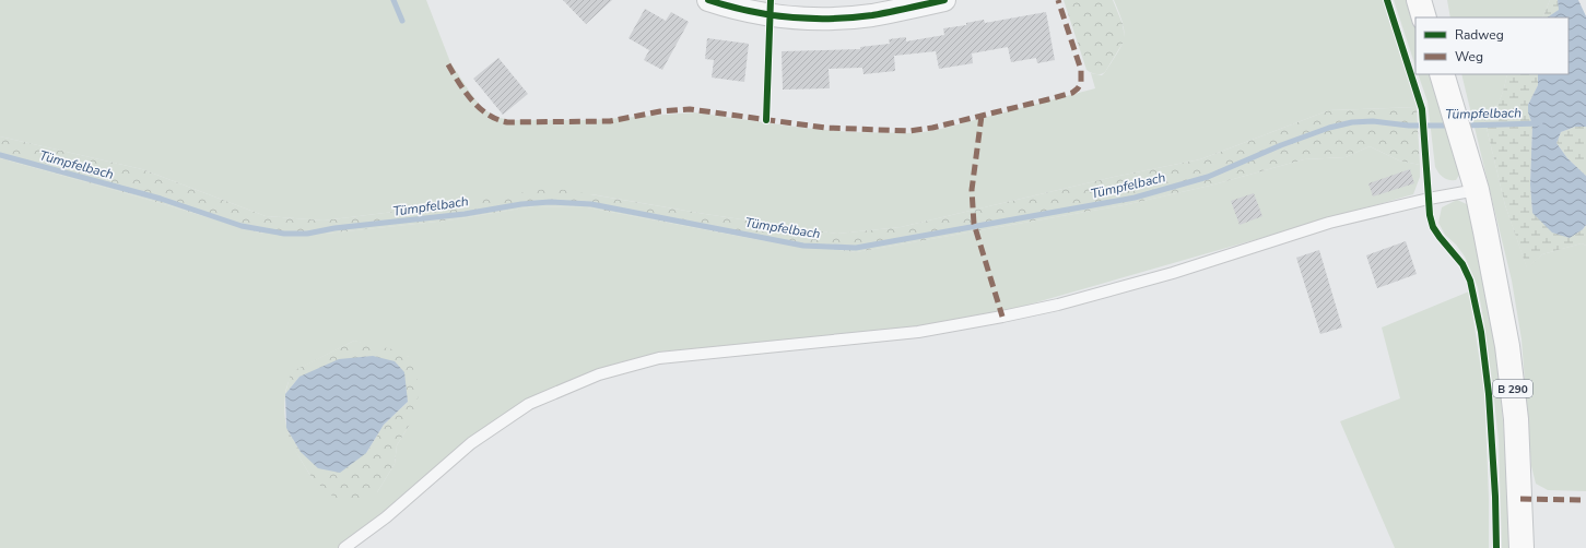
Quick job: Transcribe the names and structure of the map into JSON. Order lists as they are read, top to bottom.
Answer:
{
  "streets": {
    "main road": ["B 290"]
  },
  "water": ["Tümpfelbach"],
  "legend": ["Radweg", "Weg"]
}
